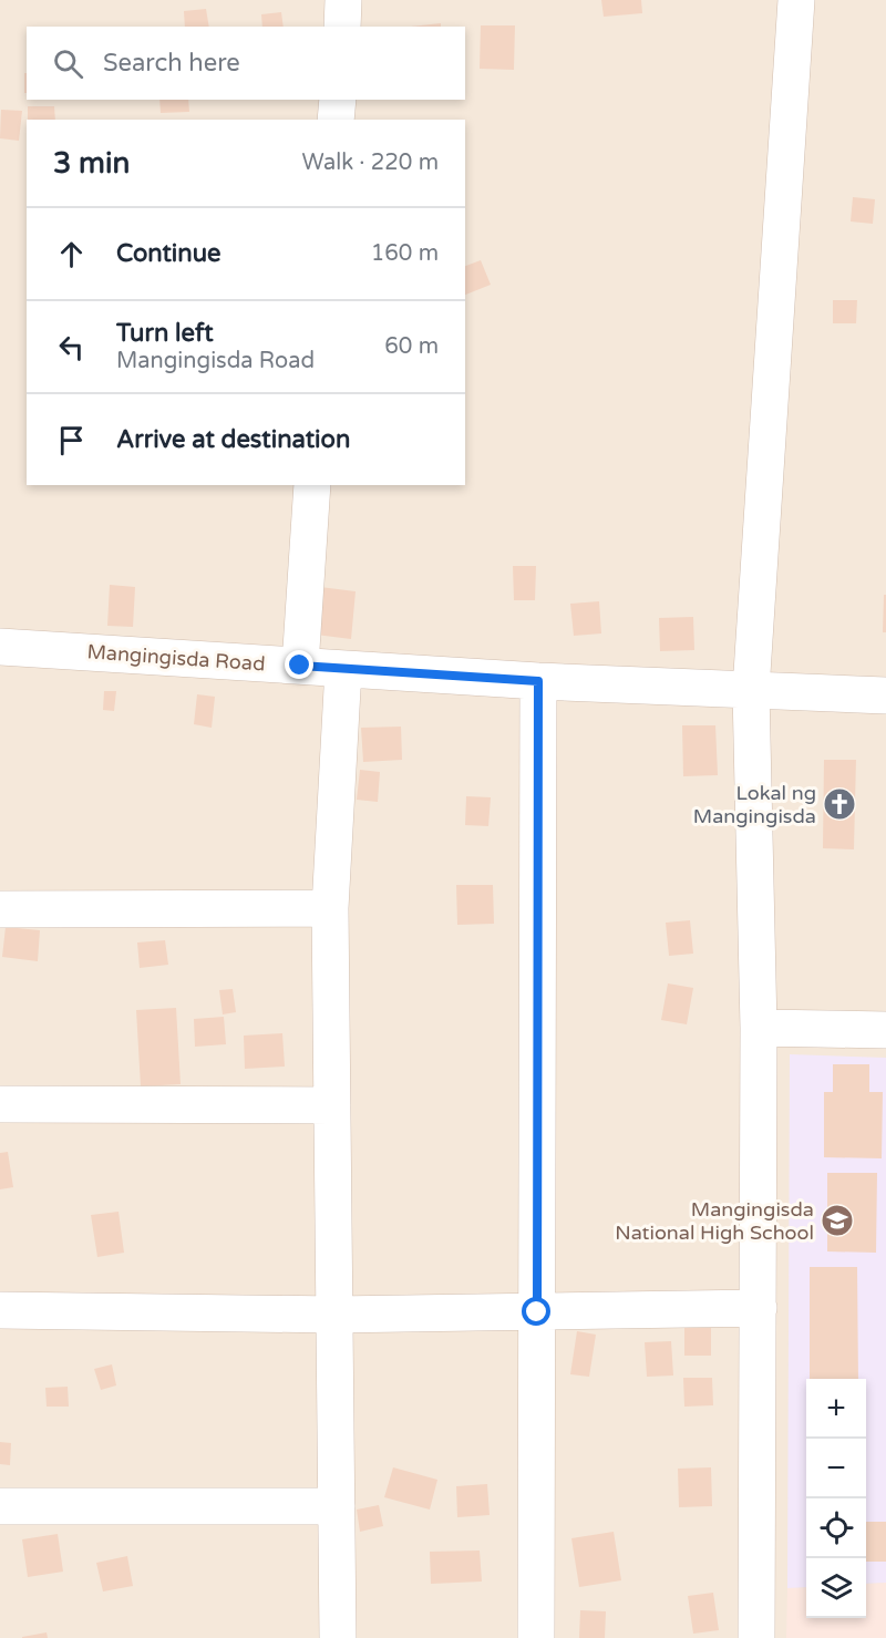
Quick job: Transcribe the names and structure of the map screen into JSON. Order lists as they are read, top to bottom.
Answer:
{
  "streets": {
    "street": ["Mangingisda Road"]
  },
  "places": {
    "church": ["Lokal ng Mangingisda"],
    "school or university": ["Mangingisda National High School"]
  },
  "page": {
    "search": "Search here",
    "heading": ["3 min", "Walk · 220 m"],
    "list": [
      ["Continue", "160 m"],
      ["Turn left", "Mangingisda Road", "60 m"],
      "Arrive at destination"
    ],
    "map_buttons": ["+", "−"]
  }
}
